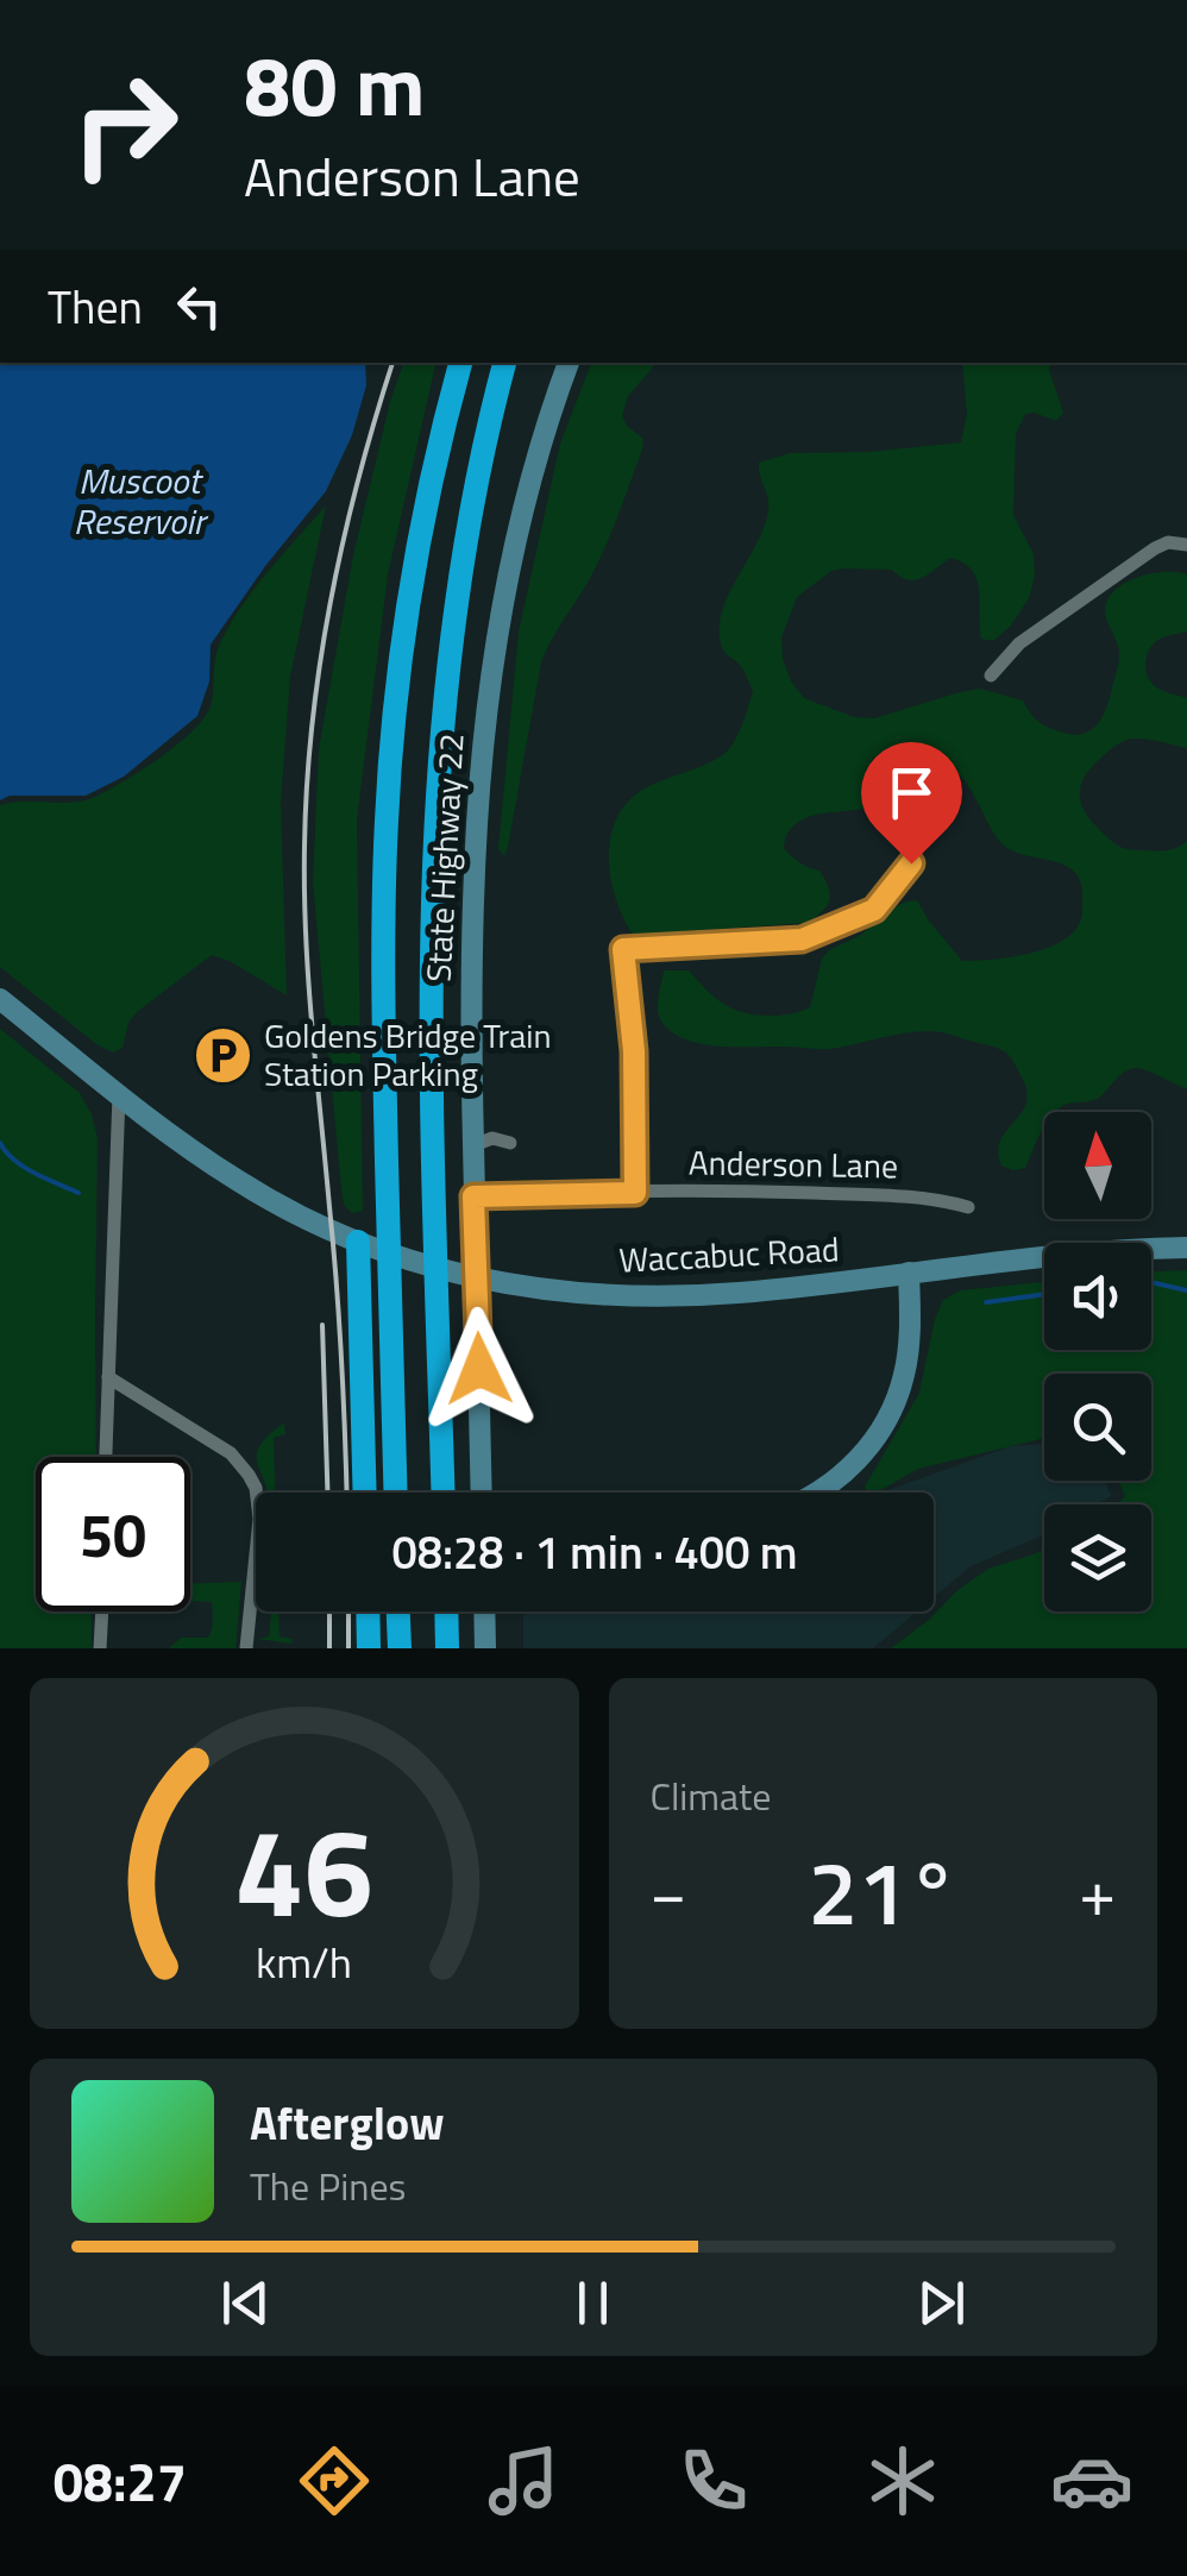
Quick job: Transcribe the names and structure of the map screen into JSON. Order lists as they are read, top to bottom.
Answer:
{
  "streets": {
    "main road": ["State Highway 22", "Waccabuc Road"],
    "street": ["Anderson Lane"]
  },
  "crossings": [
    ["State Highway 22", "Anderson Lane"]
  ],
  "water": ["Muscoot Reservoir"],
  "places": {
    "parking": ["Goldens Bridge Train Station Parking"]
  },
  "north": "top",
  "page": {
    "turn": ["80 m", "Anderson Lane"],
    "then": "Then",
    "limit": "50",
    "trip": "08:28 · 1 min · 400 m",
    "tile": "Climate",
    "heat": ["−", "21°", "+"],
    "song": ["Afterglow", "The Pines"],
    "tabs": "08:27",
    "gauge": ["46", "km/h"]
  }
}
